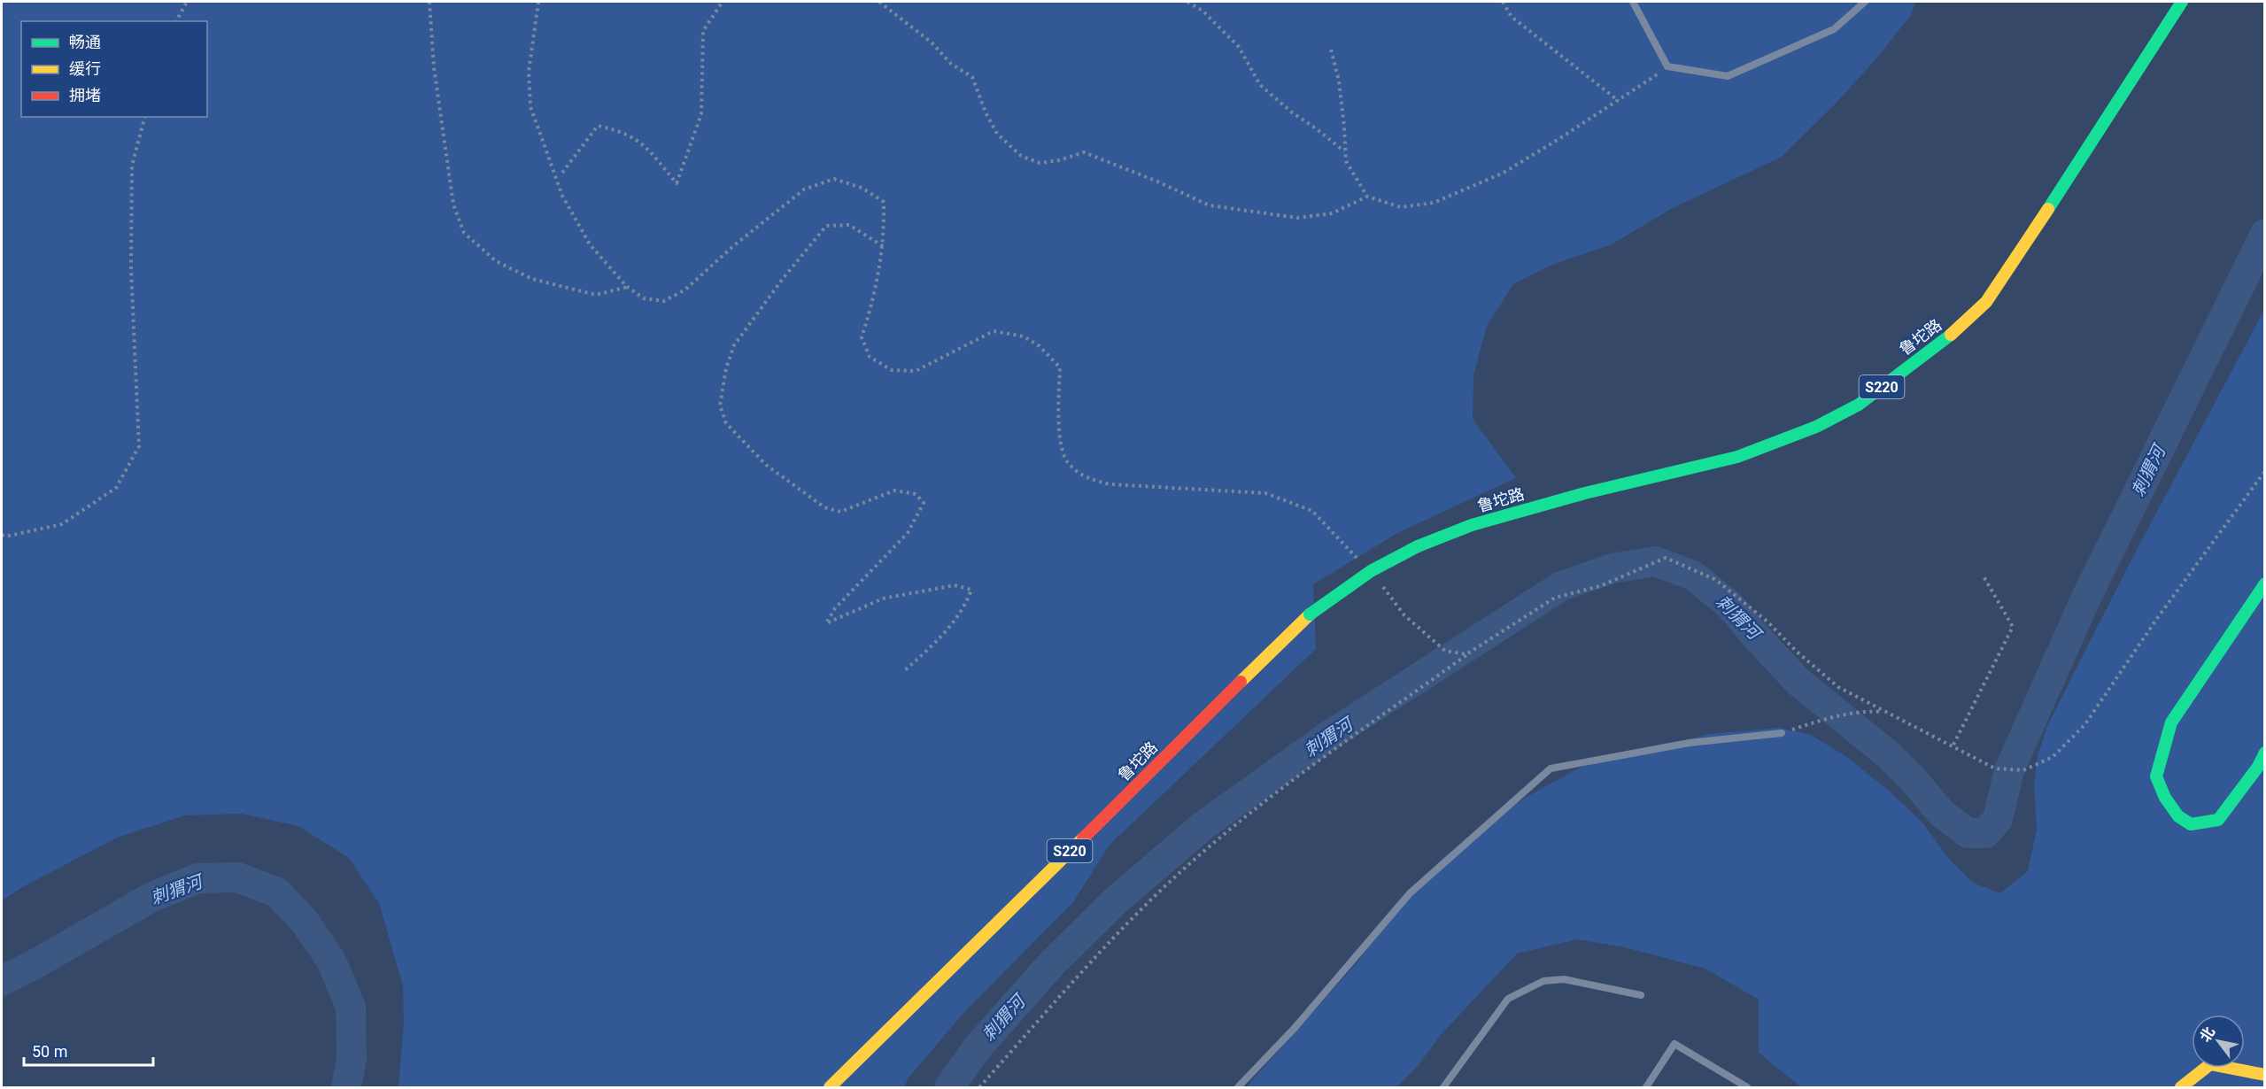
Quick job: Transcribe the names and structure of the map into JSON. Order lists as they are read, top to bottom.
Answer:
{
  "streets": {
    "main road": ["鲁坨路", "S220"]
  },
  "water": ["刺猬河"],
  "legend": ["畅通", "缓行", "拥堵"],
  "scale_bar": "50 m",
  "north": "top left"
}
